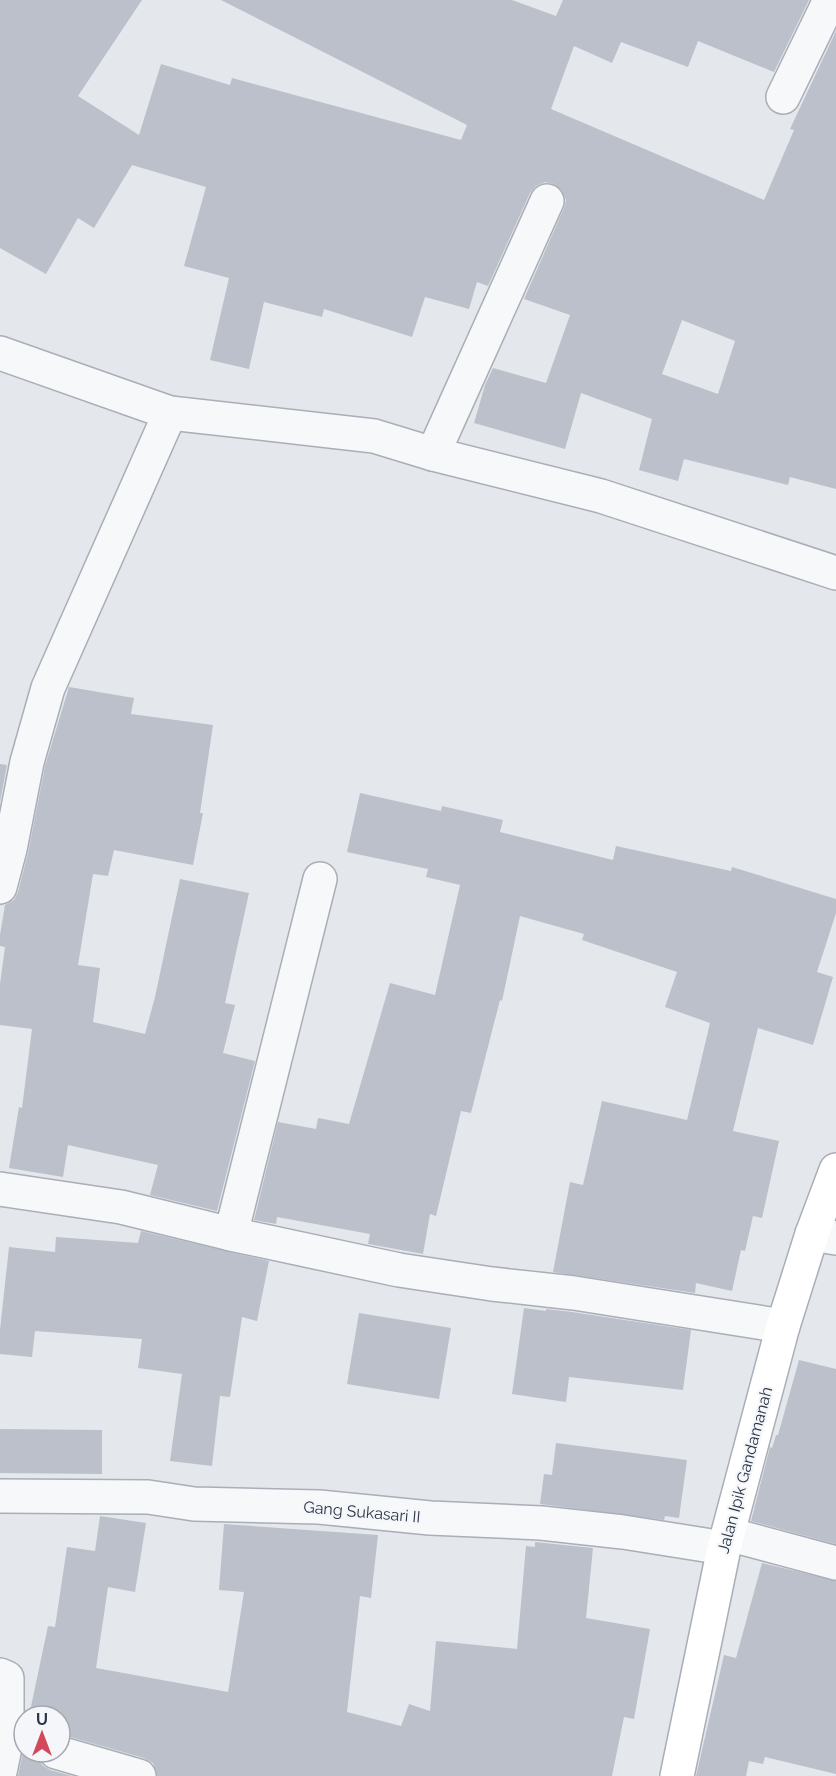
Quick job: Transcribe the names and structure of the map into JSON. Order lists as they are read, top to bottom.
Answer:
{
  "streets": {
    "street": ["Jalan Ipik Gandamanah", "Gang Sukasari II"]
  },
  "crossings": [
    ["Jalan Ipik Gandamanah", "Gang Sukasari II"]
  ],
  "north": "top"
}
